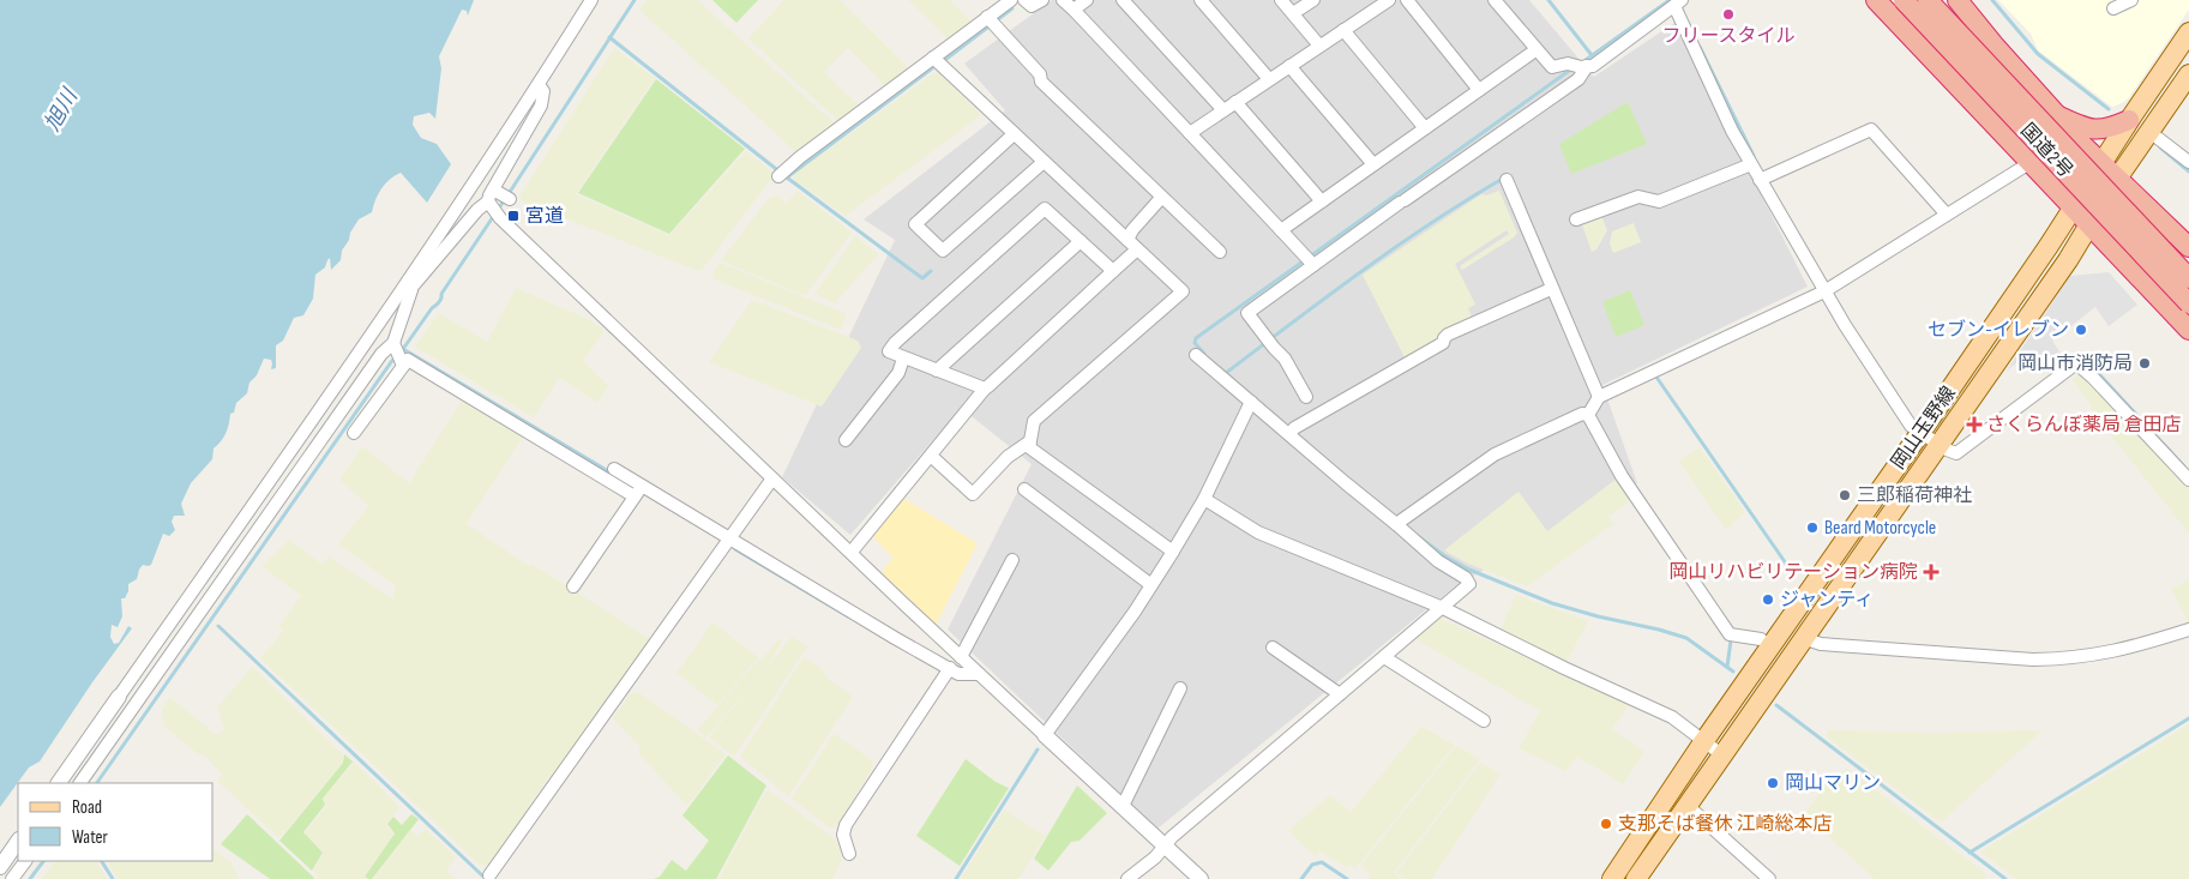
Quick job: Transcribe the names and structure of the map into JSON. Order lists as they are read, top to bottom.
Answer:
{
  "streets": {
    "highway": ["国道2号"],
    "main road": ["岡山玉野線"]
  },
  "water": ["旭川"],
  "places": {
    "other": [
      "フリースタイル",
      "セブン-イレブン",
      "岡山市消防局",
      "三郎稲荷神社",
      "Beard Motorcycle",
      "ジャンティ",
      "岡山マリン",
      "支那そば餐休 江崎総本店"
    ],
    "transit": ["宮道"],
    "health": ["さくらんぼ薬局 倉田店", "岡山リハビリテーション病院"]
  },
  "legend": ["Road", "Water"]
}
